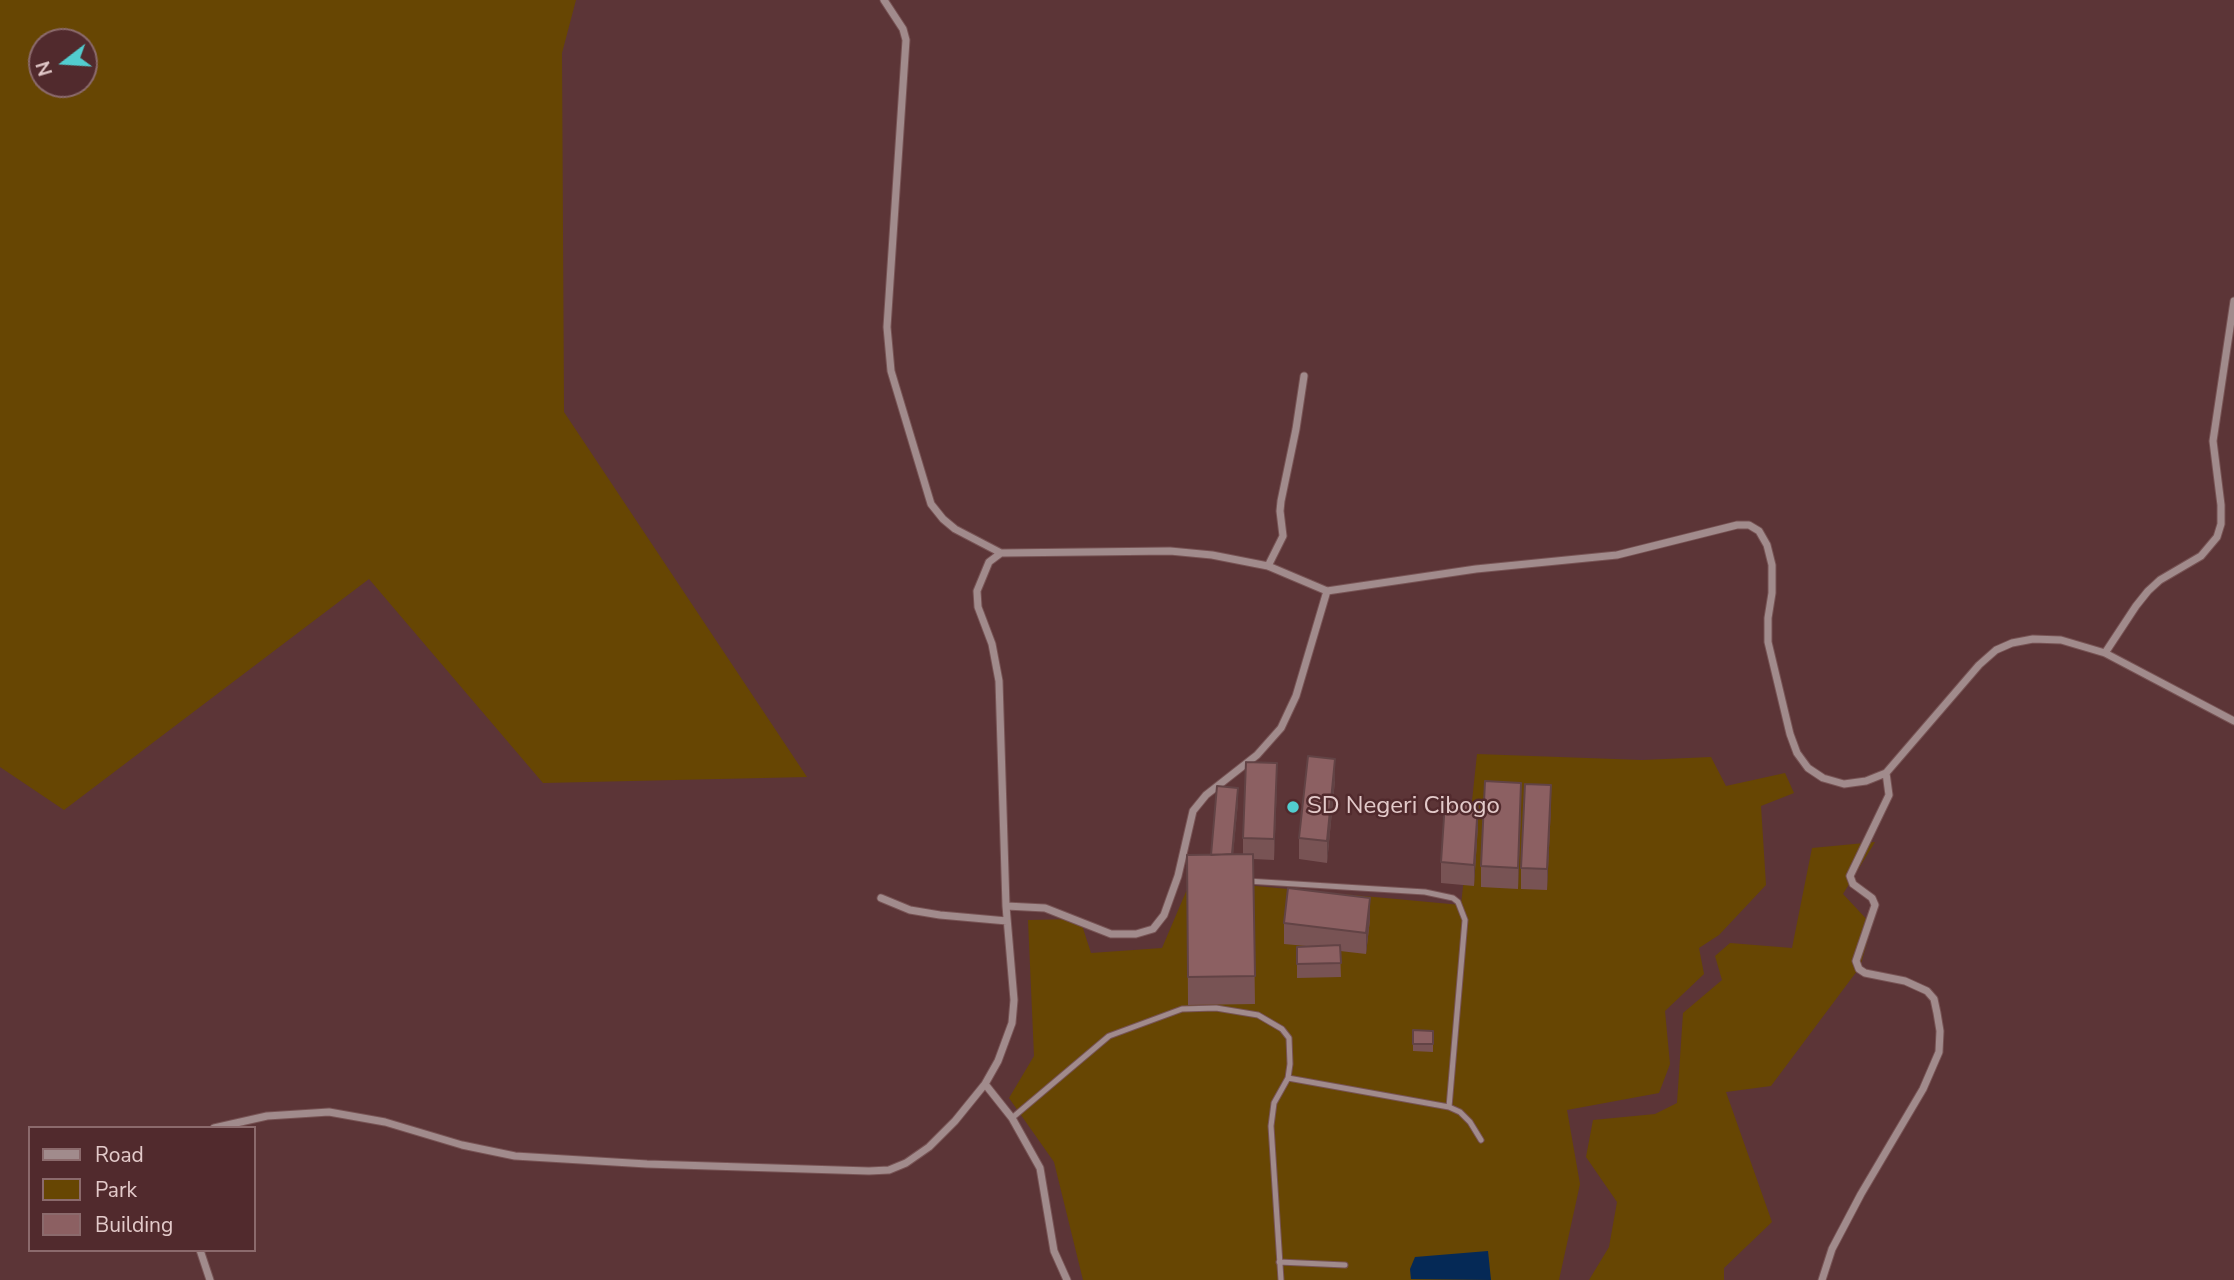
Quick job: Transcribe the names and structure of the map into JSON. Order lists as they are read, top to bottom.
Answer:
{
  "places": ["SD Negeri Cibogo"],
  "legend": ["Road", "Park", "Building"],
  "north": "left"
}
